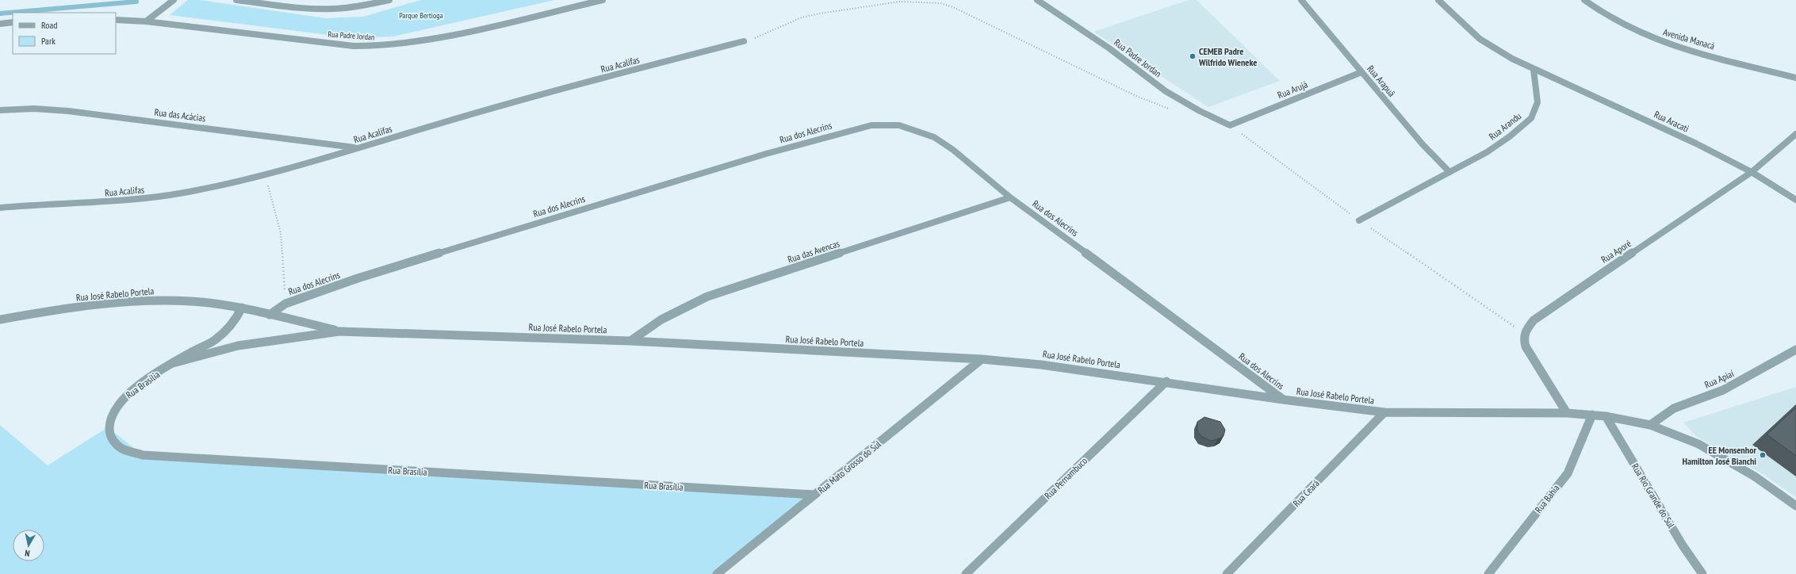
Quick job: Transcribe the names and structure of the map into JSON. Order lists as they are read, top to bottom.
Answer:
{
  "streets": {
    "street": [
      "Rua Padre Jordan",
      "Avenida Manacá",
      "Rua Acalifas",
      "Rua Arapuã",
      "Rua Arujá",
      "Rua das Acácias",
      "Rua Aracati",
      "Rua Arandu",
      "Rua dos Alecrins",
      "Rua das Avencas",
      "Rua Aporé",
      "Rua José Rabelo Portela",
      "Rua Apiaí",
      "Rua Brasília",
      "Rua Mato Grosso do Sul",
      "Rua Pernambuco",
      "Rua Ceará",
      "Rua Rio Grande do Sul",
      "Rua Bahia"
    ]
  },
  "crossings": [
    ["Rua Padre Jordan", "Rua Arujá"],
    ["Rua Acalifas", "Rua das Acácias"],
    ["Rua Arapuã", "Rua Arujá"],
    ["Rua Arapuã", "Rua Arandu"],
    ["Rua Aracati", "Rua Arandu"],
    ["Rua Aracati", "Rua Aporé"],
    ["Rua dos Alecrins", "Rua das Avencas"],
    ["Rua dos Alecrins", "Rua José Rabelo Portela"],
    ["Rua das Avencas", "Rua José Rabelo Portela"],
    ["Rua José Rabelo Portela", "Rua Apiaí"],
    ["Rua José Rabelo Portela", "Rua Brasília"],
    ["Rua José Rabelo Portela", "Rua Mato Grosso do Sul"],
    ["Rua José Rabelo Portela", "Rua Pernambuco"],
    ["Rua José Rabelo Portela", "Rua Ceará"],
    ["Rua José Rabelo Portela", "Rua Rio Grande do Sul"],
    ["Rua José Rabelo Portela", "Rua Bahia"],
    ["Rua Brasília", "Rua Mato Grosso do Sul"]
  ],
  "parks": ["Parque Bertioga"],
  "places": ["CEMEB Padre Wilfrido Wieneke", "EE Monsenhor Hamilton José Bianchi"],
  "legend": ["Road", "Park"],
  "north": "bottom"
}
